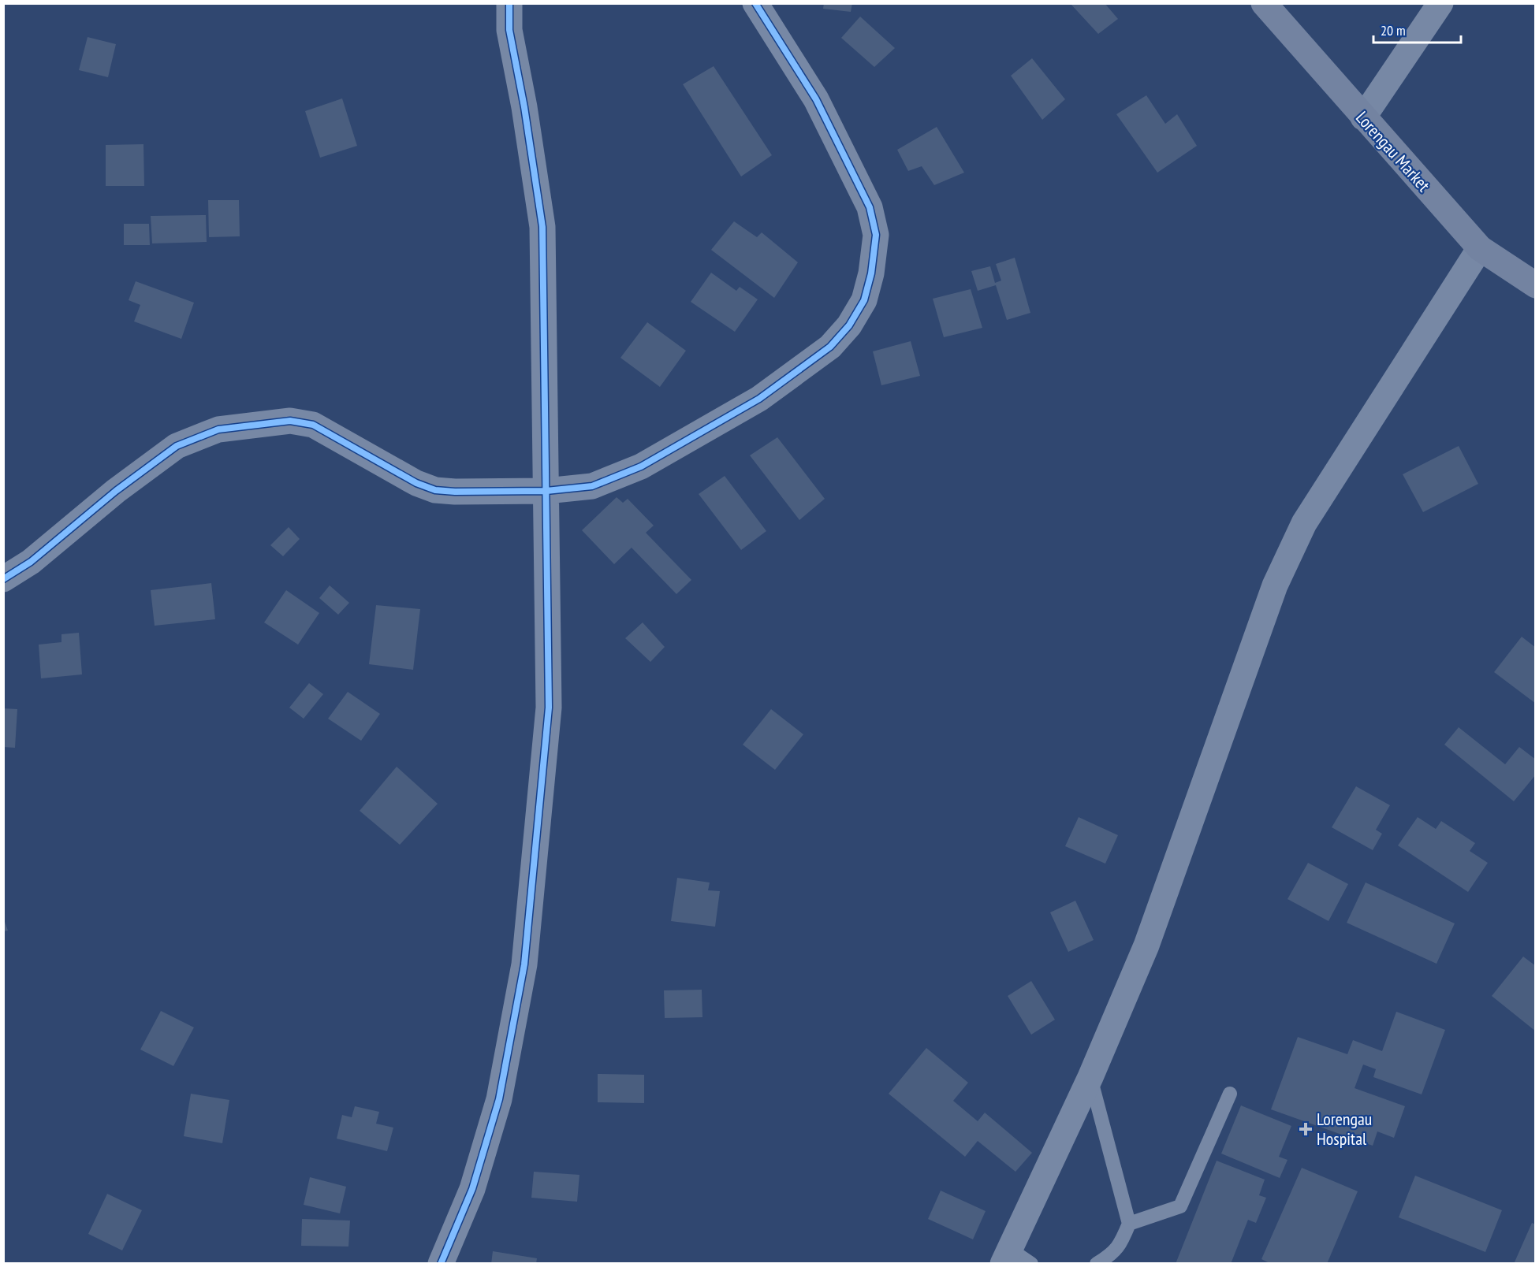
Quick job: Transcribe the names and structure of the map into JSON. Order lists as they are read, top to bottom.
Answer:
{
  "streets": {
    "main road": ["Lorengau Market"]
  },
  "places": {
    "health": ["Lorengau Hospital"]
  },
  "scale_bar": "20 m"
}
